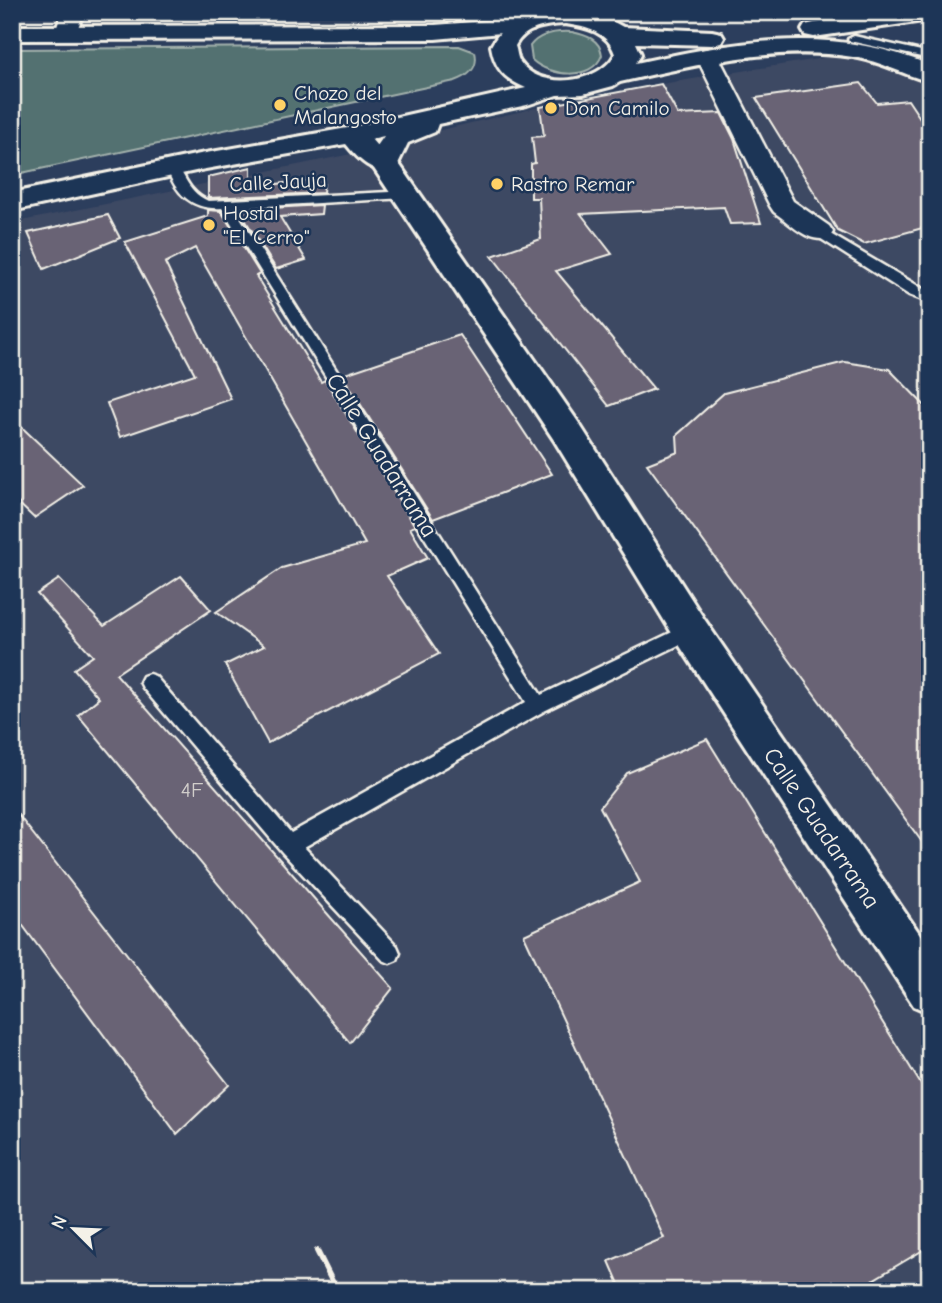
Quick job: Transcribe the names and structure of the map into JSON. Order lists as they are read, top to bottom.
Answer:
{
  "streets": {
    "main road": ["Calle Guadarrama"],
    "lane": ["Calle Jauja"]
  },
  "crossings": [
    ["Calle Jauja", "Calle Guadarrama"]
  ],
  "places": [
    "Chozo del Malangosto",
    "Don Camilo",
    "Rastro Remar",
    "Hostal \"El Cerro\""
  ],
  "house_numbers": ["4F"],
  "north": "top left"
}
